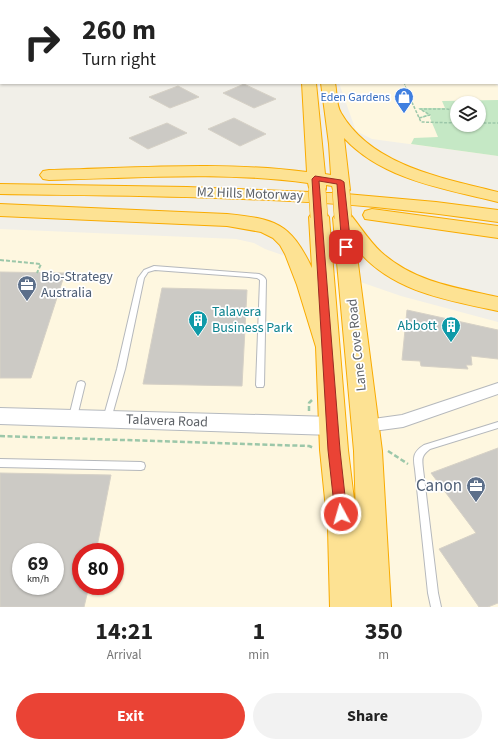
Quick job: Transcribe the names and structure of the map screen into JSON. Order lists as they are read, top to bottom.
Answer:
{
  "streets": {
    "highway": ["M2 Hills Motorway", "Lane Cove Road"],
    "main road": ["Talavera Road"]
  },
  "crossings": [
    ["M2 Hills Motorway", "Lane Cove Road"],
    ["Lane Cove Road", "Talavera Road"]
  ],
  "places": {
    "shop": ["Eden Gardens"],
    "office": ["Bio-Strategy Australia", "Canon"],
    "building": ["Talavera Business Park", "Abbott"]
  },
  "page": {
    "turn": ["260 m", "Turn right"],
    "speed": "69 km/h",
    "limit": "80",
    "eta": [
      "14:21",
      "Arrival",
      "1",
      "min",
      "350",
      "m"
    ],
    "buttons": ["Exit", "Share"]
  }
}
